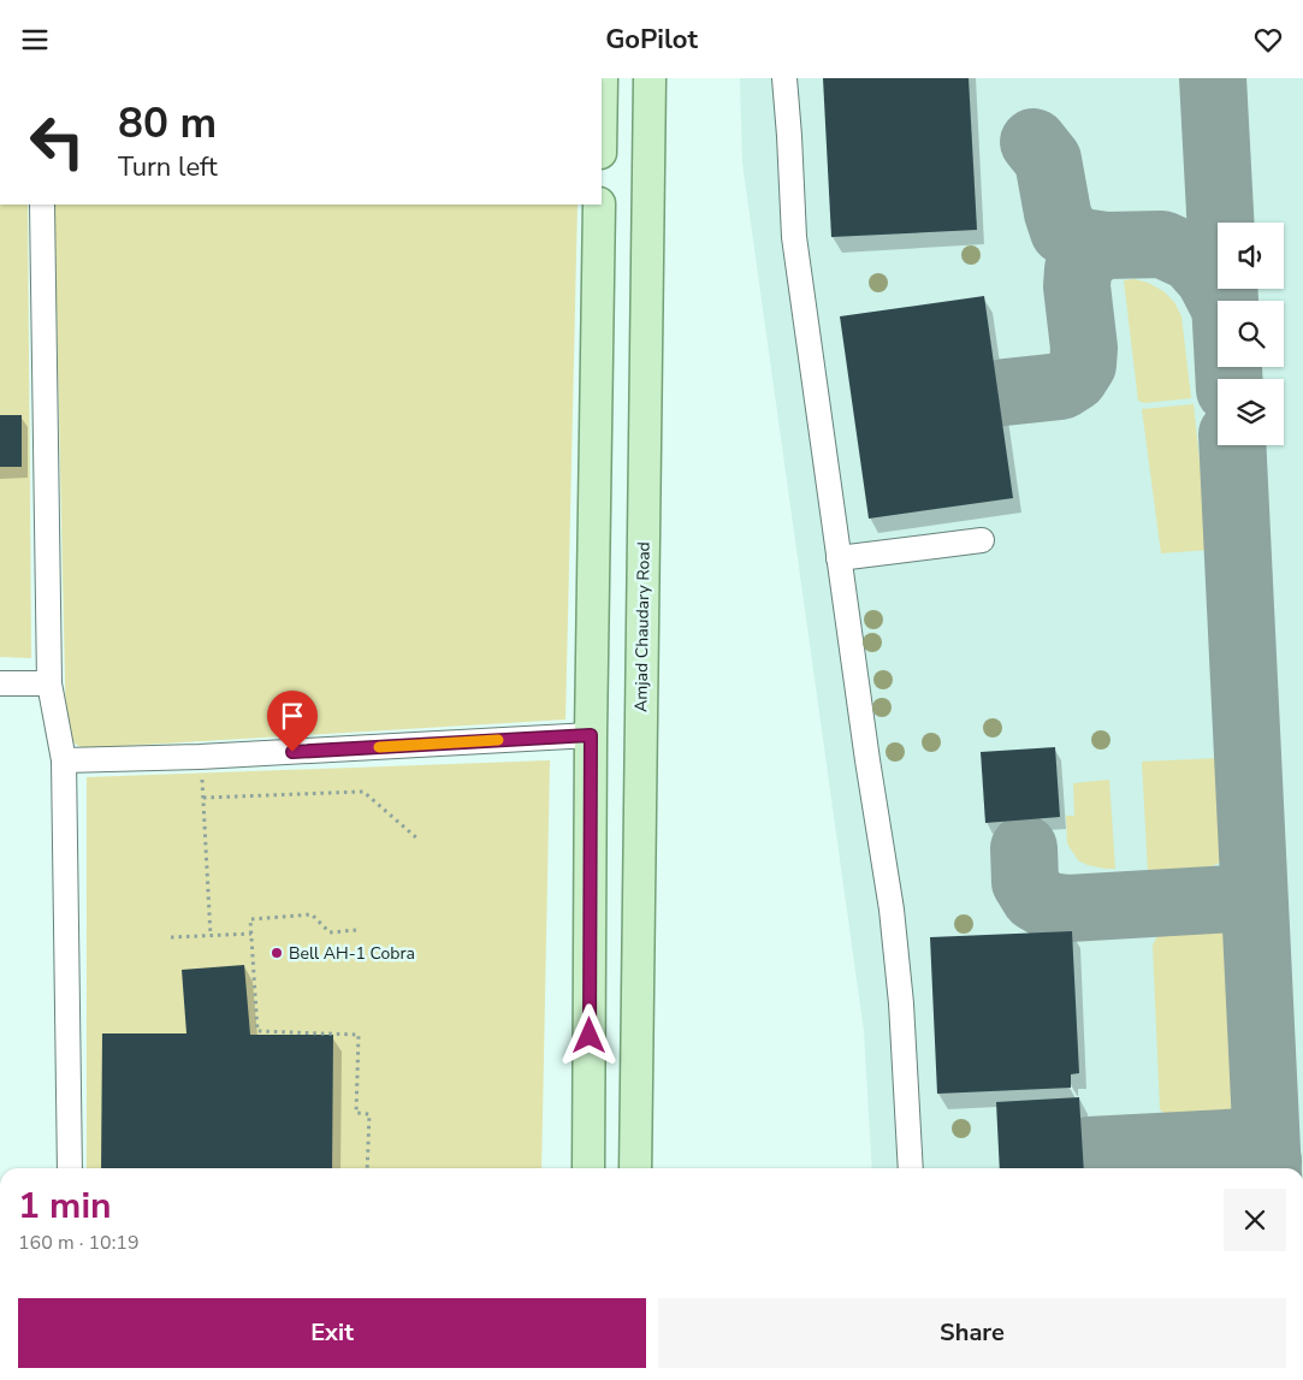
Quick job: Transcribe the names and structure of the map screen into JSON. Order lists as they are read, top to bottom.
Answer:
{
  "streets": {
    "main road": ["Amjad Chaudary Road"]
  },
  "places": ["Bell AH-1 Cobra"],
  "page": {
    "header": "GoPilot",
    "turn": ["80 m", "Turn left"],
    "heading": ["1 min", "160 m · 10:19"],
    "buttons": ["Exit", "Share"]
  }
}
